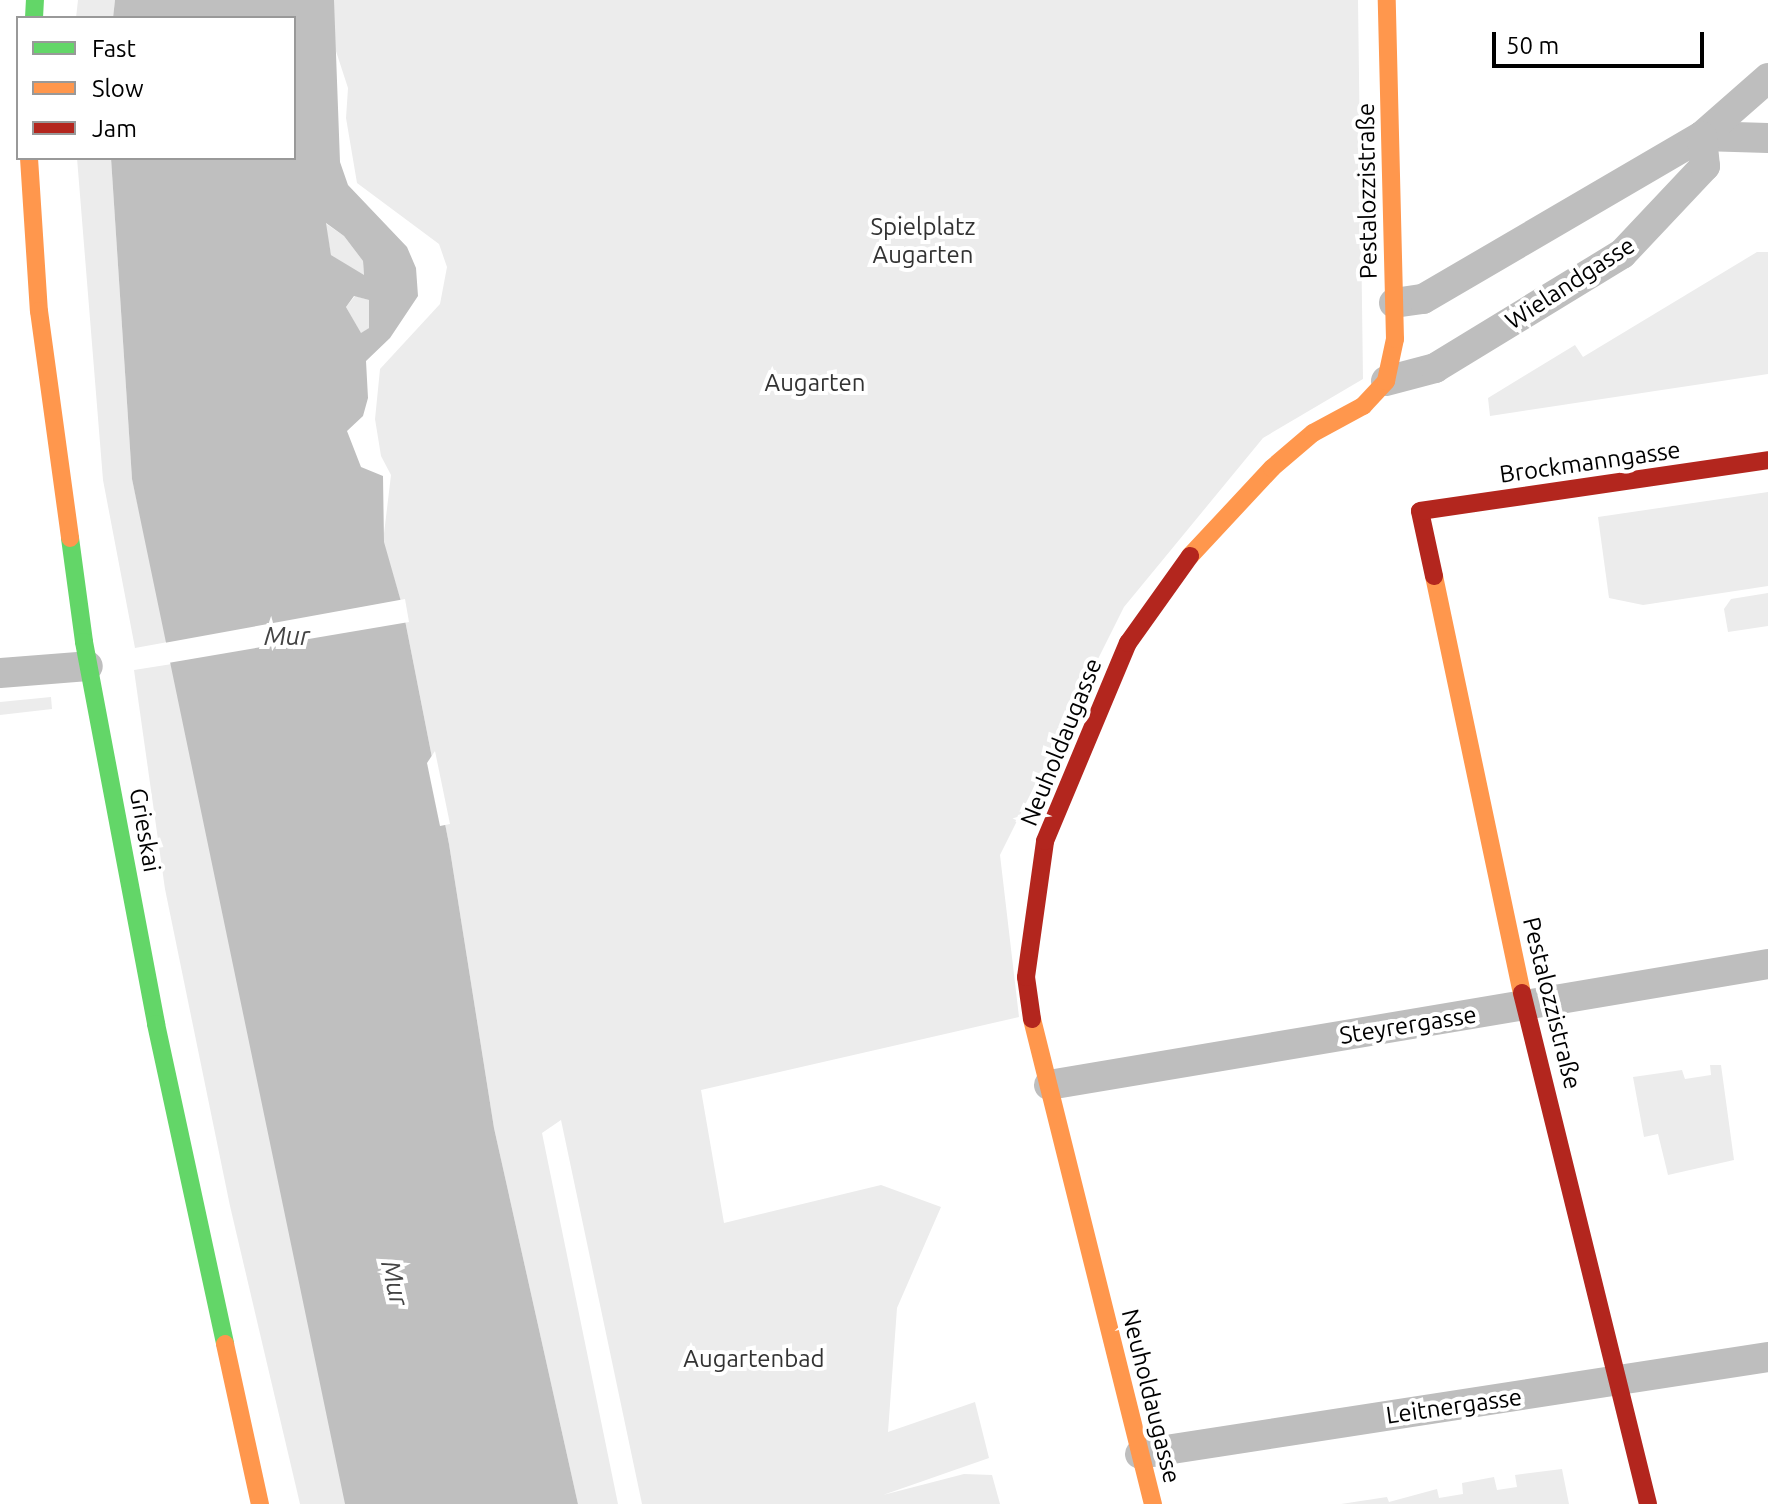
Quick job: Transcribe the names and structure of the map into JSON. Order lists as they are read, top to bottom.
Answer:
{
  "streets": {
    "street": [
      "Pestalozzistraße",
      "Wielandgasse",
      "Brockmanngasse",
      "Neuholdaugasse",
      "Grieskai",
      "Steyrergasse",
      "Leitnergasse"
    ]
  },
  "crossings": [
    ["Pestalozzistraße", "Wielandgasse"],
    ["Pestalozzistraße", "Brockmanngasse"],
    ["Pestalozzistraße", "Neuholdaugasse"],
    ["Pestalozzistraße", "Steyrergasse"],
    ["Pestalozzistraße", "Leitnergasse"],
    ["Wielandgasse", "Neuholdaugasse"],
    ["Neuholdaugasse", "Steyrergasse"],
    ["Neuholdaugasse", "Leitnergasse"]
  ],
  "water": ["Mur"],
  "parks": ["Spielplatz Augarten", "Augarten", "Augartenbad"],
  "legend": ["Fast", "Slow", "Jam"],
  "scale_bar": "50 m"
}
